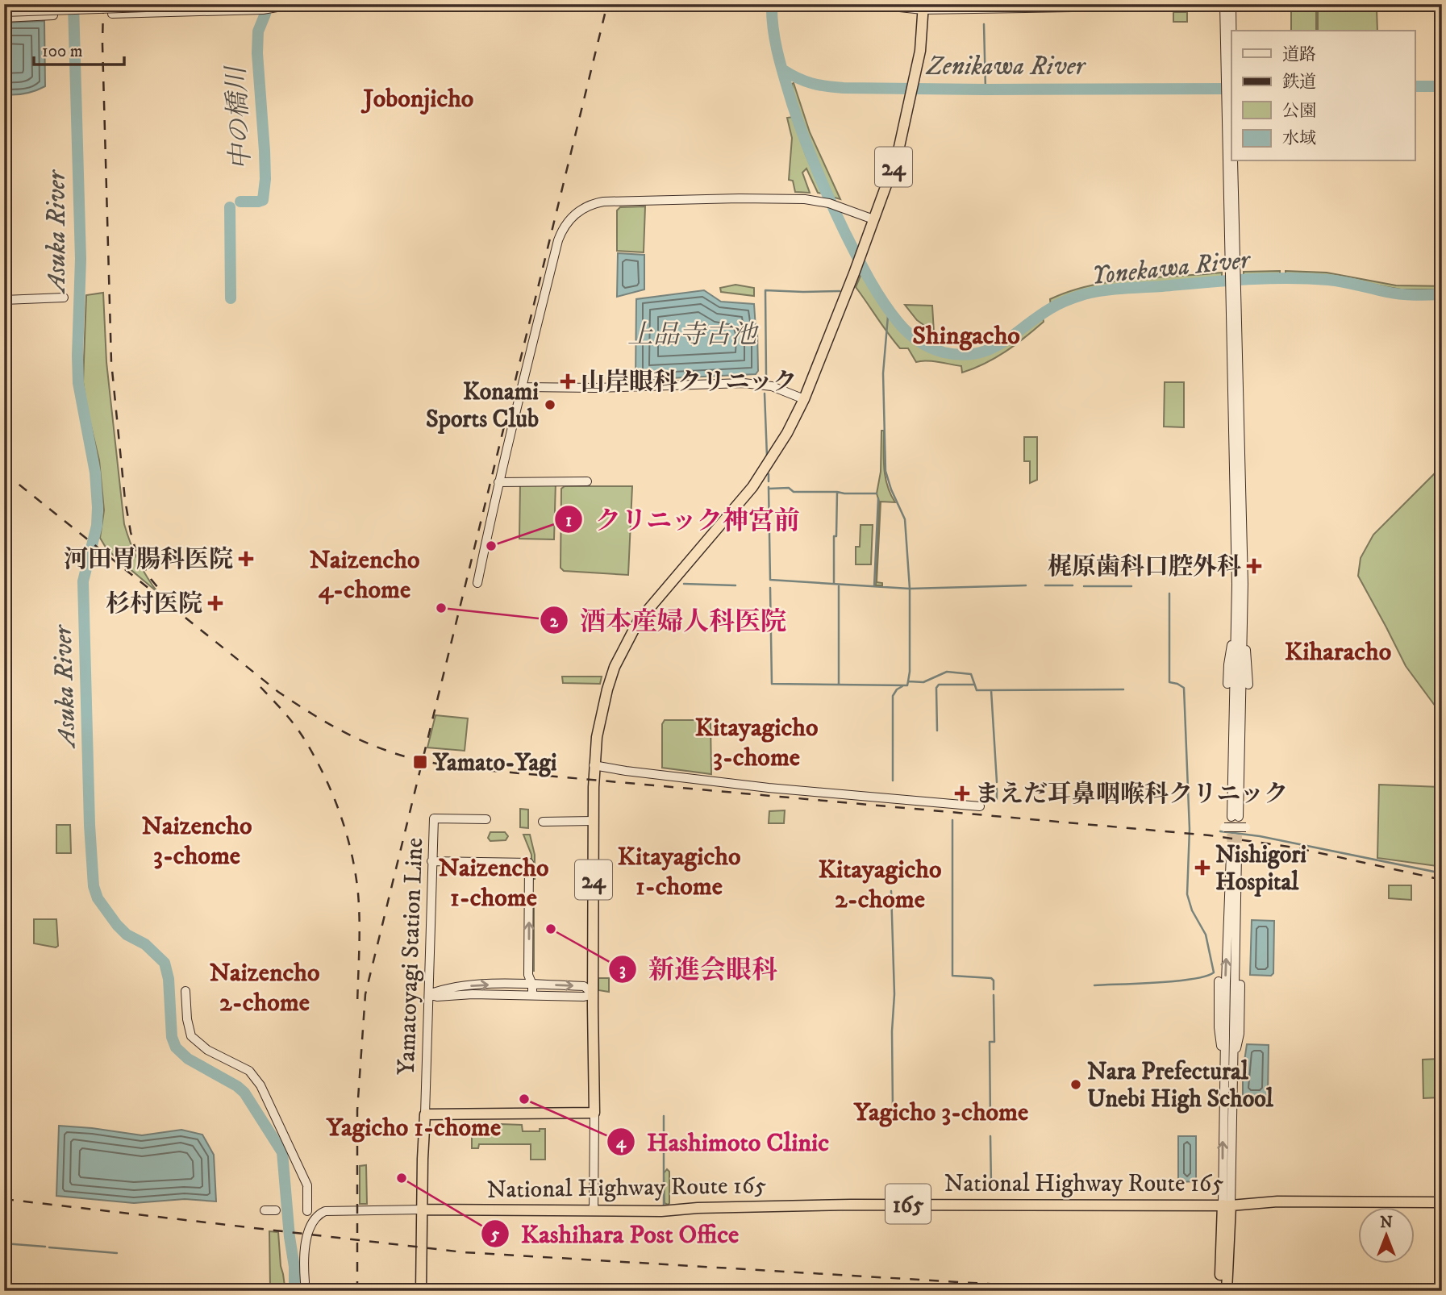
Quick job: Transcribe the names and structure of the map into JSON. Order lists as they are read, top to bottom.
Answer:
{
  "streets": {
    "highway": ["24", "National Highway Route 165", "165"],
    "street": ["Yamatoyagi Station Line"]
  },
  "districts": [
    "Jobonjicho",
    "Shingacho",
    "Naizencho 4-chome",
    "Kiharacho",
    "Kitayagicho 3-chome",
    "Naizencho 3-chome",
    "Kitayagicho 1-chome",
    "Naizencho 1-chome",
    "Kitayagicho 2-chome",
    "Naizencho 2-chome",
    "Yagicho 3-chome",
    "Yagicho 1-chome"
  ],
  "water": [
    "Zenikawa River",
    "中の橋川",
    "Asuka River",
    "Yonekawa River",
    "上品寺古池"
  ],
  "places": {
    "health": [
      "山岸眼科クリニック",
      "河田胃腸科医院",
      "梶原歯科口腔外科",
      "杉村医院",
      "まえだ耳鼻咽喉科クリニック",
      "Nishigori Hospital"
    ],
    "other": [
      "Konami Sports Club",
      "クリニック神宮前",
      "酒本産婦人科医院",
      "新進会眼科",
      "Nara Prefectural Unebi High School",
      "Hashimoto Clinic",
      "Kashihara Post Office"
    ],
    "transit": ["Yamato-Yagi"]
  },
  "legend": [
    "道路",
    "鉄道",
    "公園",
    "水域"
  ],
  "scale_bar": "100 m",
  "north": "top"
}
